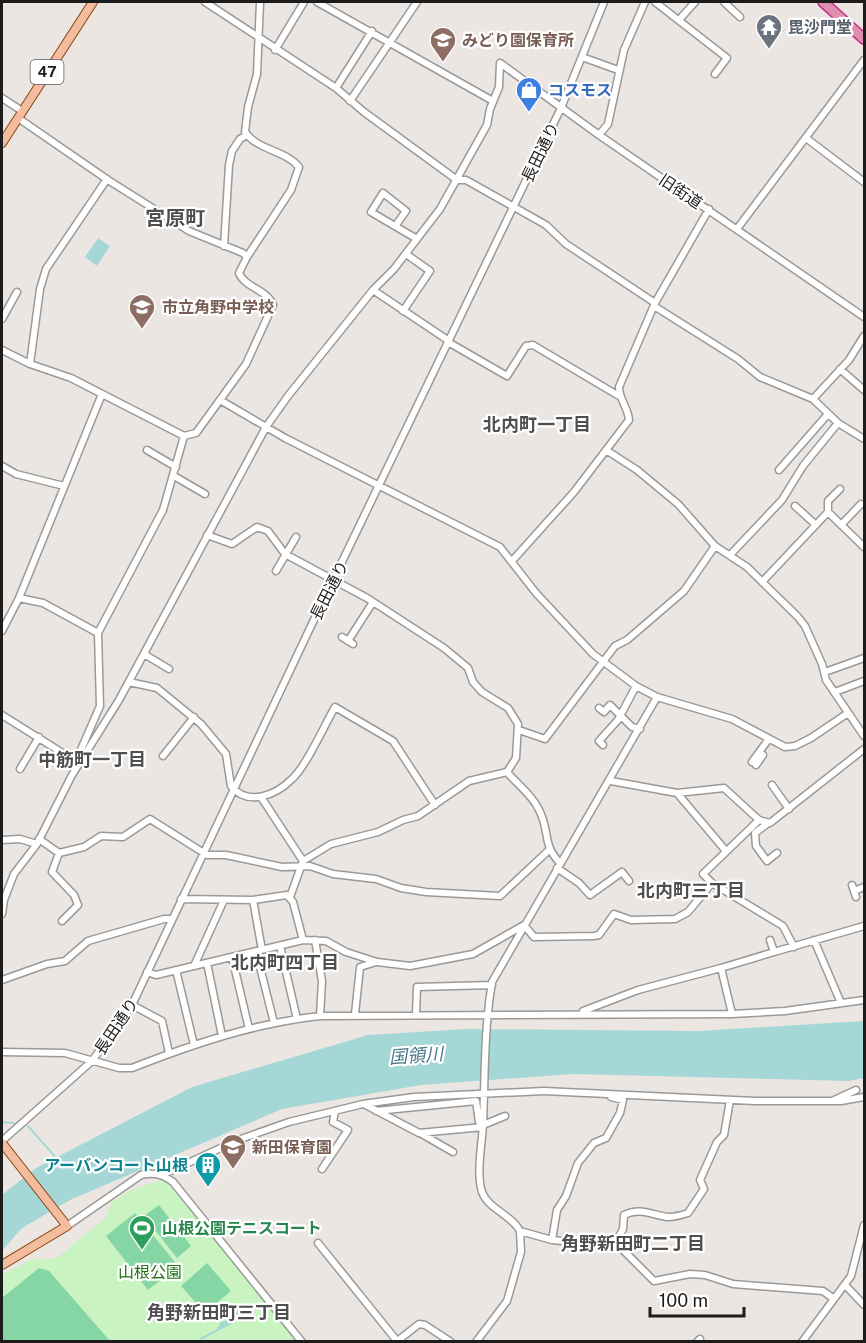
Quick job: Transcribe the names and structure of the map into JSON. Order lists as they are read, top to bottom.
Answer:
{
  "streets": {
    "main road": ["47"],
    "street": ["長田通り", "旧街道"]
  },
  "crossings": [
    ["長田通り", "旧街道"]
  ],
  "districts": [
    "宮原町",
    "北内町一丁目",
    "中筋町一丁目",
    "北内町三丁目",
    "北内町四丁目",
    "角野新田町二丁目",
    "角野新田町三丁目"
  ],
  "water": ["国領川"],
  "parks": ["山根公園"],
  "places": {
    "temple": ["毘沙門堂"],
    "school or university": ["みどり園保育所", "市立角野中学校", "新田保育園"],
    "shop": ["コスモス"],
    "building": ["アーバンコート山根"],
    "sports": ["山根公園テニスコート"]
  },
  "scale_bar": "100 m"
}
